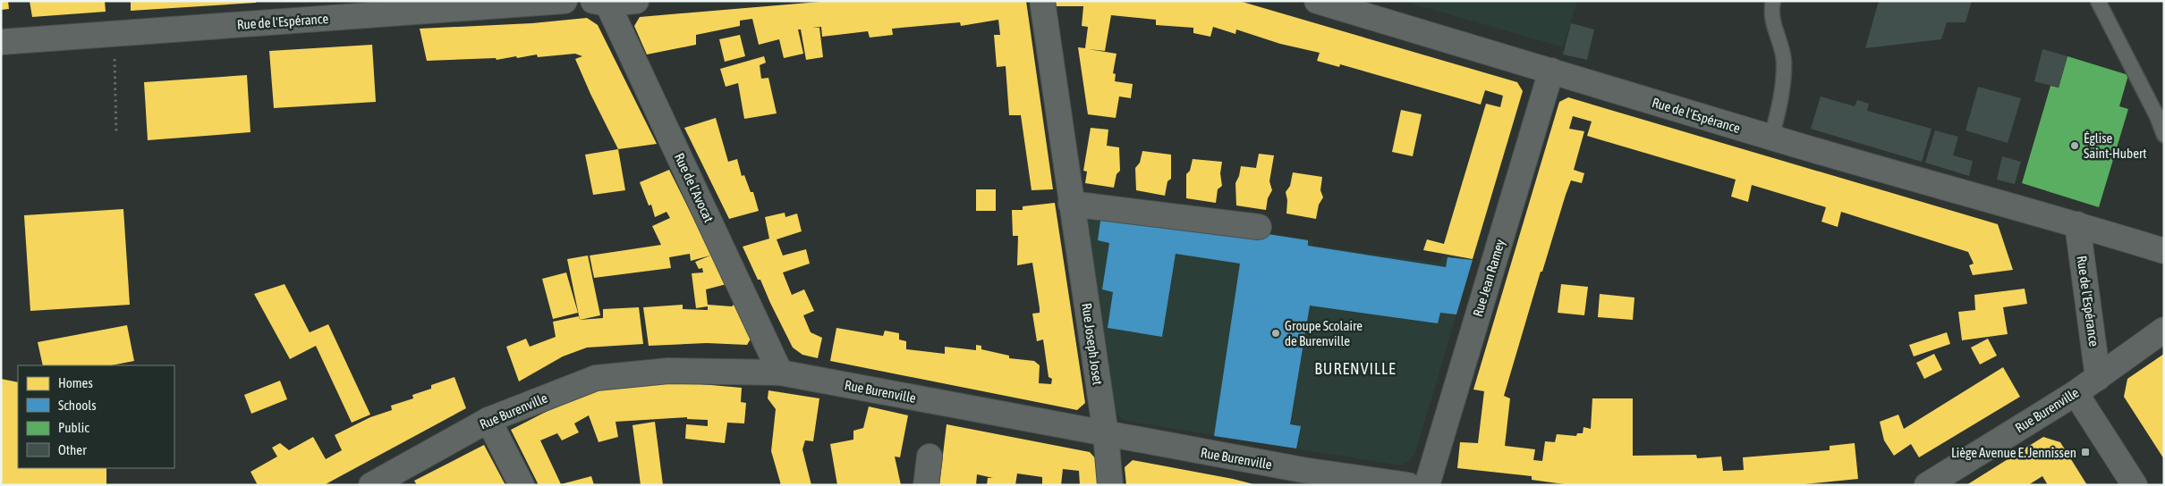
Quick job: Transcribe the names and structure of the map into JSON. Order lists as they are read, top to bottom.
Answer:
{
  "streets": {
    "street": [
      "Rue de l'Espérance",
      "Rue de l'Avocat",
      "Rue Jean Ramey",
      "Rue Joseph Joset",
      "Rue Burenville"
    ]
  },
  "crossings": [
    ["Rue de l'Espérance", "Rue Jean Ramey"],
    ["Rue de l'Espérance", "Rue Burenville"],
    ["Rue de l'Avocat", "Rue Burenville"],
    ["Rue Joseph Joset", "Rue Burenville"]
  ],
  "districts": ["BURENVILLE"],
  "places": {
    "other": ["Église Saint-Hubert", "Groupe Scolaire de Burenville"],
    "transit": ["Liège Avenue E. Jennissen"]
  },
  "legend": [
    "Homes",
    "Schools",
    "Public",
    "Other"
  ]
}
